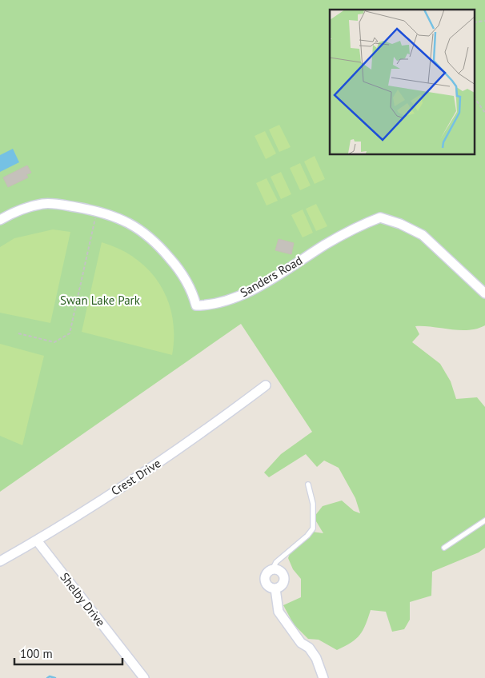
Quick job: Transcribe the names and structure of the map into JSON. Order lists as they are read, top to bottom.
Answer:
{
  "streets": {
    "street": ["Sanders Road", "Crest Drive", "Shelby Drive"]
  },
  "crossings": [
    ["Crest Drive", "Shelby Drive"]
  ],
  "parks": ["Swan Lake Park"],
  "scale_bar": "100 m"
}
